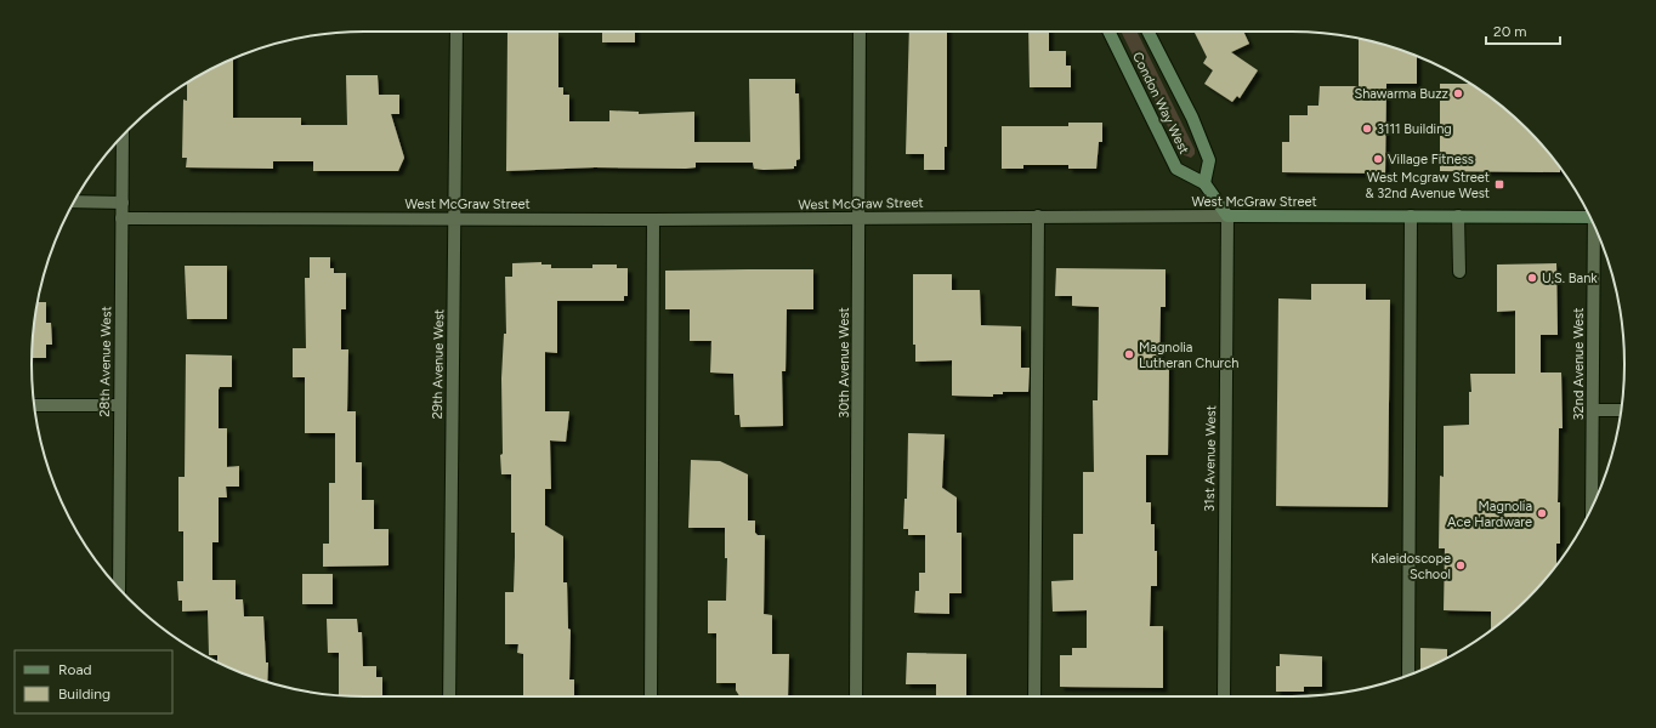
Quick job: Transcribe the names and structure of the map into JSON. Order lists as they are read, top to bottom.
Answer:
{
  "streets": {
    "main road": ["Condon Way West", "West McGraw Street"],
    "street": [
      "28th Avenue West",
      "30th Avenue West",
      "29th Avenue West",
      "32nd Avenue West",
      "31st Avenue West"
    ]
  },
  "crossings": [
    ["Condon Way West", "West McGraw Street"],
    ["Condon Way West", "31st Avenue West"],
    ["West McGraw Street", "28th Avenue West"],
    ["West McGraw Street", "30th Avenue West"],
    ["West McGraw Street", "29th Avenue West"],
    ["West McGraw Street", "31st Avenue West"]
  ],
  "places": {
    "other": [
      "Shawarma Buzz",
      "3111 Building",
      "Village Fitness",
      "U.S. Bank",
      "Magnolia Lutheran Church",
      "Magnolia Ace Hardware",
      "Kaleidoscope School"
    ],
    "transit": ["West Mcgraw Street & 32nd Avenue West"]
  },
  "legend": ["Road", "Building"],
  "scale_bar": "20 m"
}
